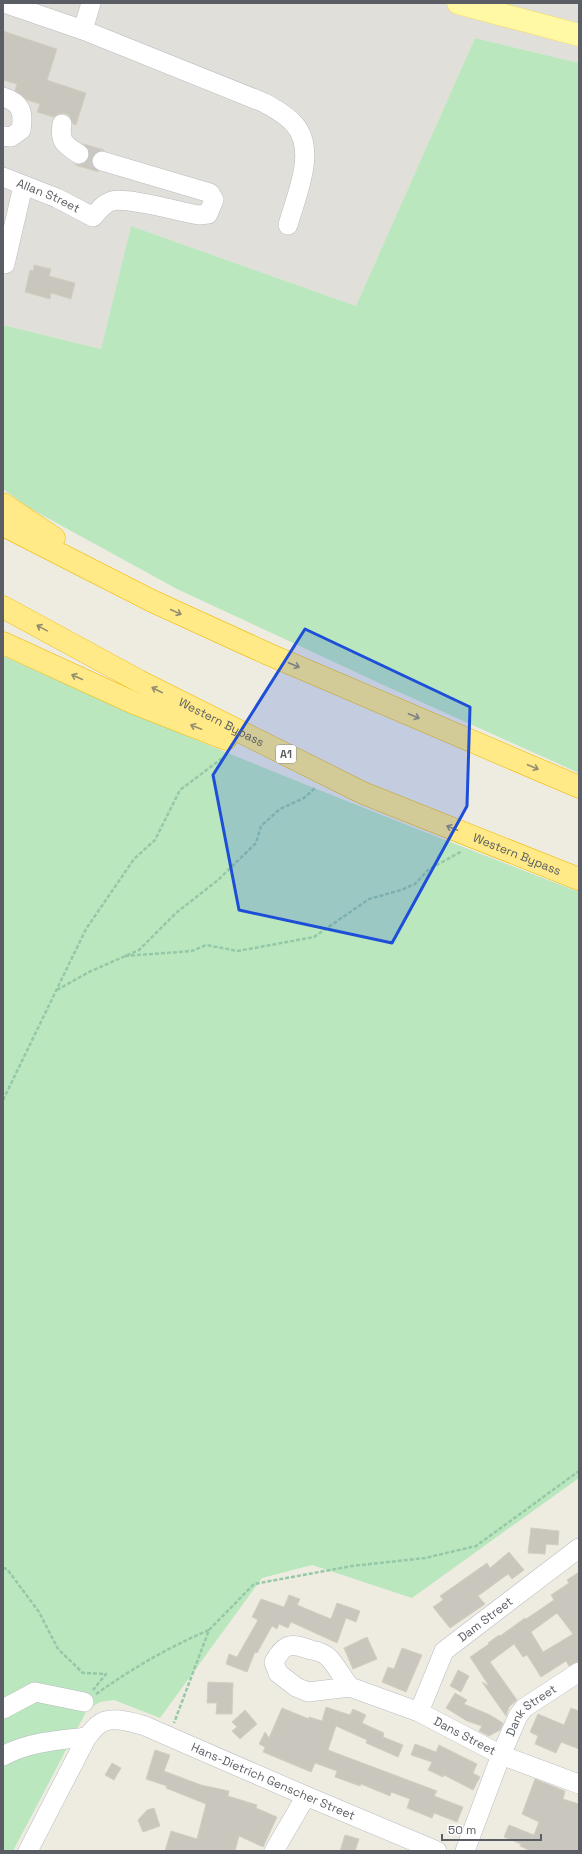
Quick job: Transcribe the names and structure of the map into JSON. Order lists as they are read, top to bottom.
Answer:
{
  "streets": {
    "highway": ["Western Bypass", "A1"],
    "street": [
      "Allan Street",
      "Dam Street",
      "Dank Street",
      "Dans Street",
      "Hans-Dietrich Genscher Street"
    ]
  },
  "crossings": [
    ["Dam Street", "Dans Street"],
    ["Dank Street", "Dans Street"]
  ],
  "scale_bar": "50 m"
}
